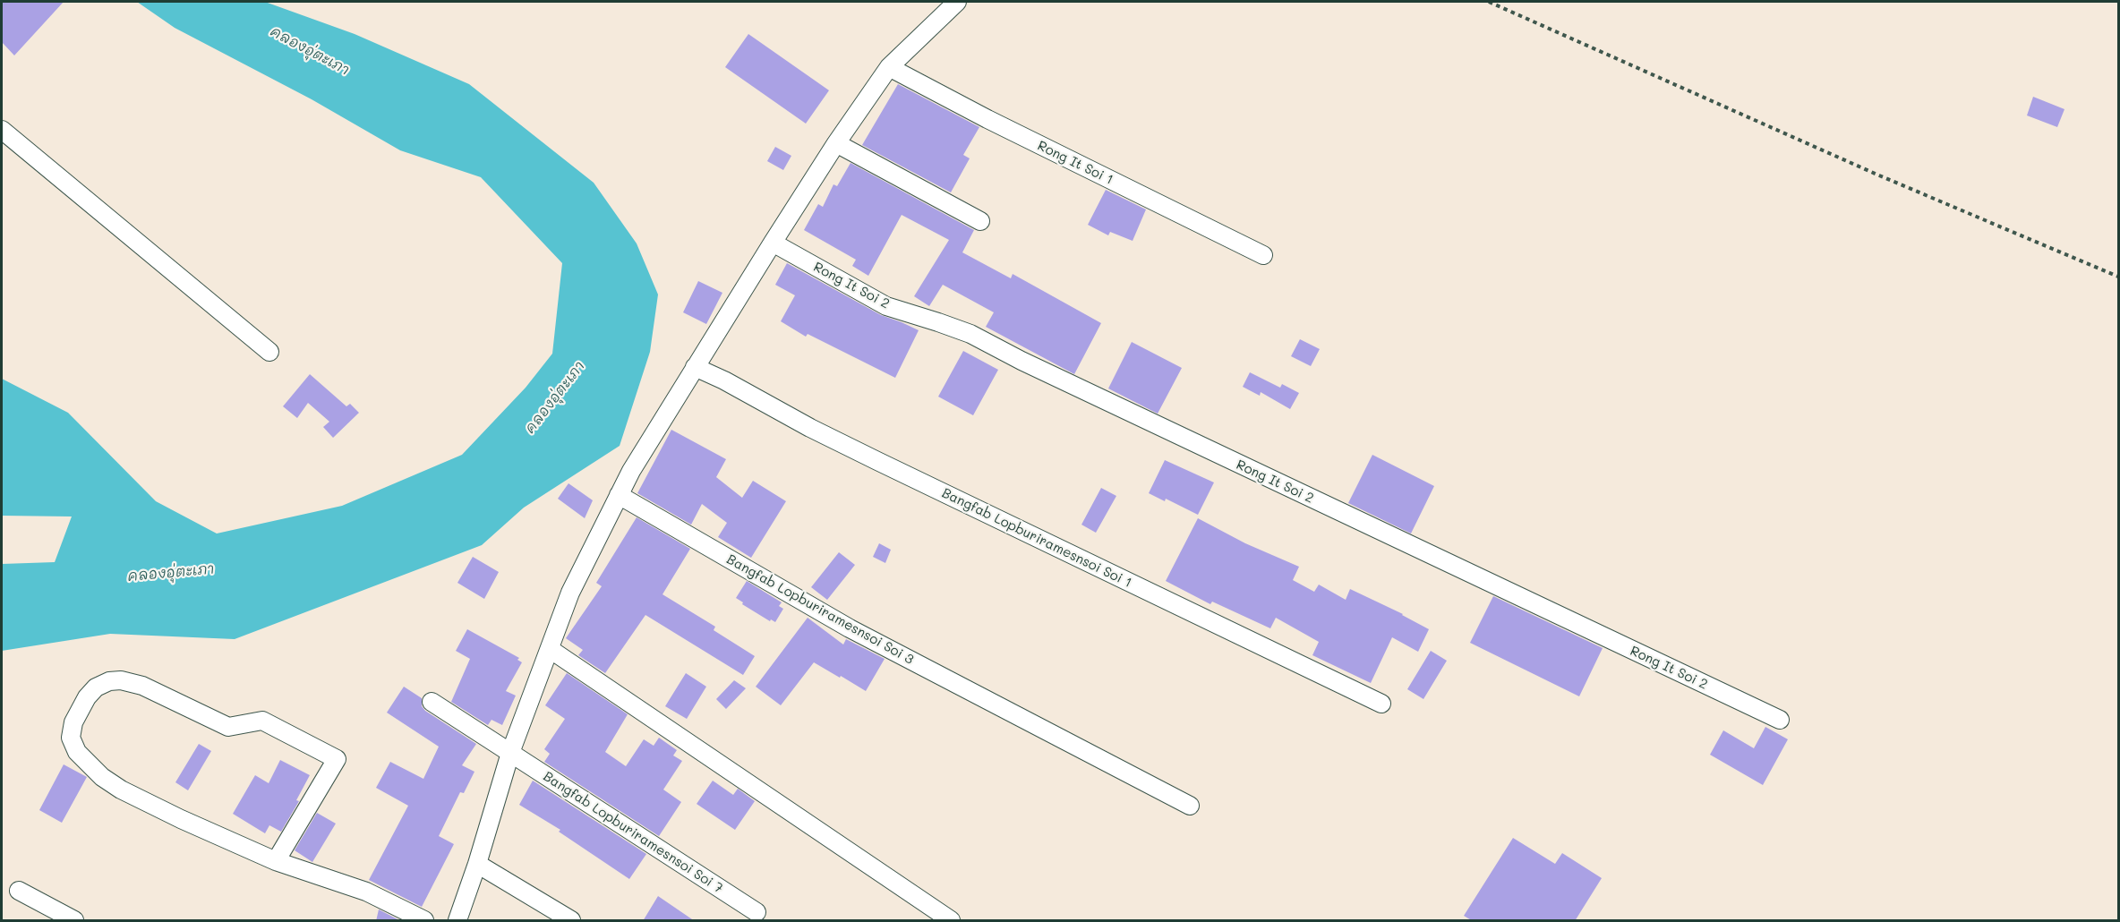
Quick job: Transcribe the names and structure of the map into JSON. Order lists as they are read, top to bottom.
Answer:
{
  "streets": {
    "street": [
      "Rong It Soi 1",
      "Rong It Soi 2",
      "Bangfab Lopburiramesnsoi Soi 1",
      "Bangfab Lopburiramesnsoi Soi 3",
      "Bangfab Lopburiramesnsoi Soi 7"
    ]
  },
  "water": ["คลองอุ่ตะเภา"]
}
